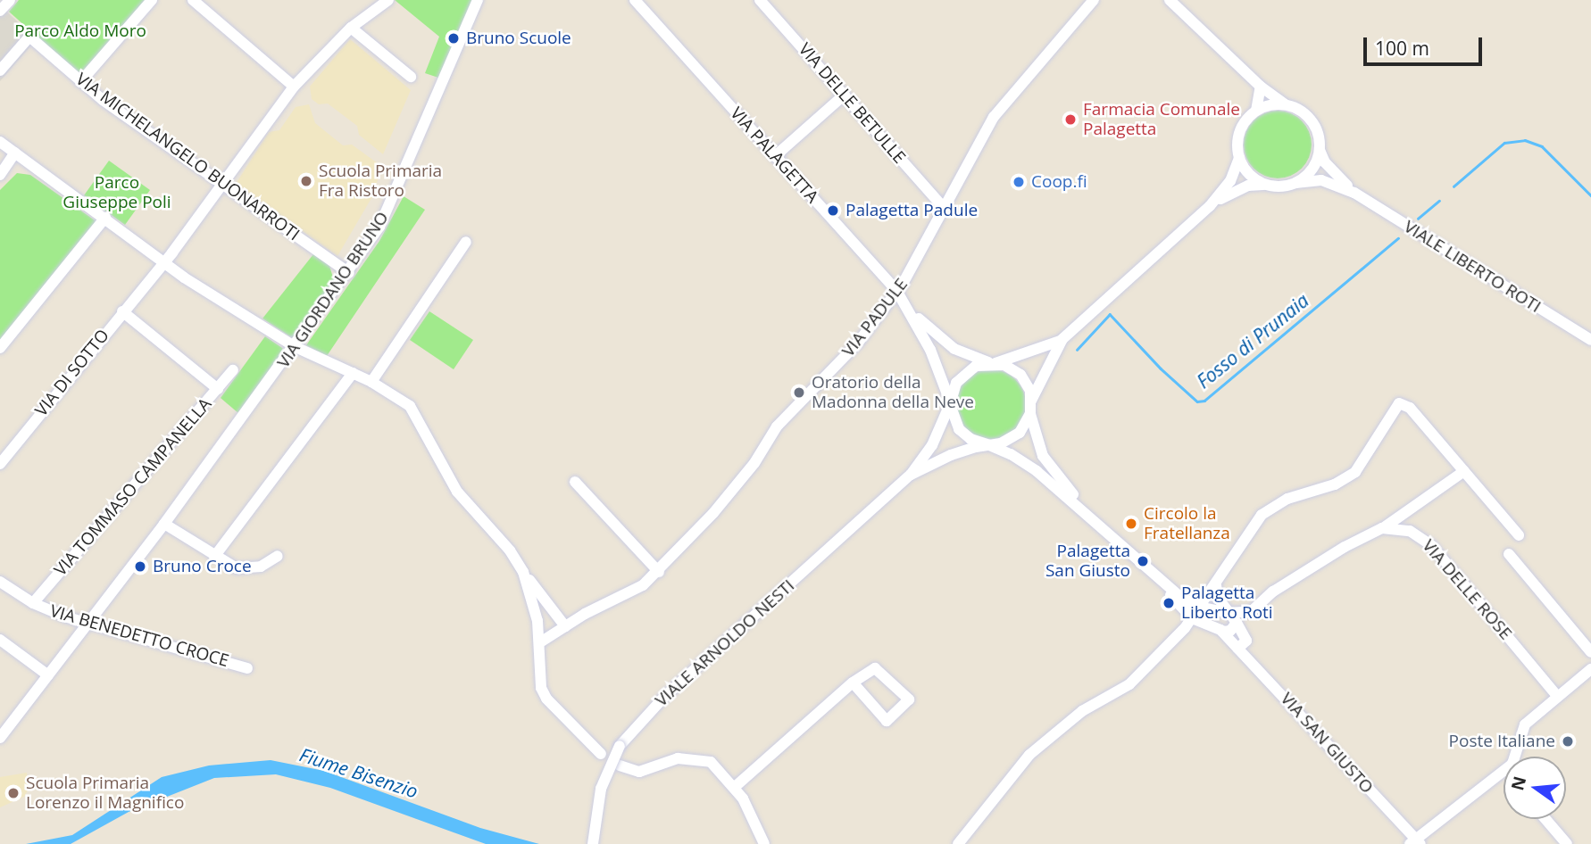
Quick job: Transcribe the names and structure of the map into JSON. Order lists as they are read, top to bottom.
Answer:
{
  "streets": {
    "street": [
      "VIA DELLE BETULLE",
      "VIA PALAGETTA",
      "VIA MICHELANGELO BUONARROTI",
      "VIALE LIBERTO ROTI",
      "VIA GIORDANO BRUNO",
      "VIA PADULE",
      "VIA DI SOTTO",
      "VIA TOMMASO CAMPANELLA",
      "VIA DELLE ROSE",
      "VIA BENEDETTO CROCE",
      "VIALE ARNOLDO NESTI",
      "VIA SAN GIUSTO"
    ]
  },
  "crossings": [
    ["VIA DELLE BETULLE", "VIA PADULE"],
    ["VIA PALAGETTA", "VIA PADULE"],
    ["VIA PALAGETTA", "VIALE ARNOLDO NESTI"],
    ["VIA PALAGETTA", "VIA SAN GIUSTO"],
    ["VIA MICHELANGELO BUONARROTI", "VIA GIORDANO BRUNO"],
    ["VIA MICHELANGELO BUONARROTI", "VIA DI SOTTO"],
    ["VIA GIORDANO BRUNO", "VIA BENEDETTO CROCE"],
    ["VIA TOMMASO CAMPANELLA", "VIA BENEDETTO CROCE"]
  ],
  "water": ["Fosso di Prunaia", "Fiume Bisenzio"],
  "parks": ["Parco Aldo Moro", "Parco Giuseppe Poli"],
  "places": [
    "Bruno Scuole",
    "Farmacia Comunale Palagetta",
    "Scuola Primaria Fra Ristoro",
    "Coop.fi",
    "Palagetta Padule",
    "Oratorio della Madonna della Neve",
    "Circolo la Fratellanza",
    "Palagetta San Giusto",
    "Bruno Croce",
    "Palagetta Liberto Roti",
    "Poste Italiane",
    "Scuola Primaria Lorenzo il Magnifico"
  ],
  "scale_bar": "100 m",
  "north": "left"
}
